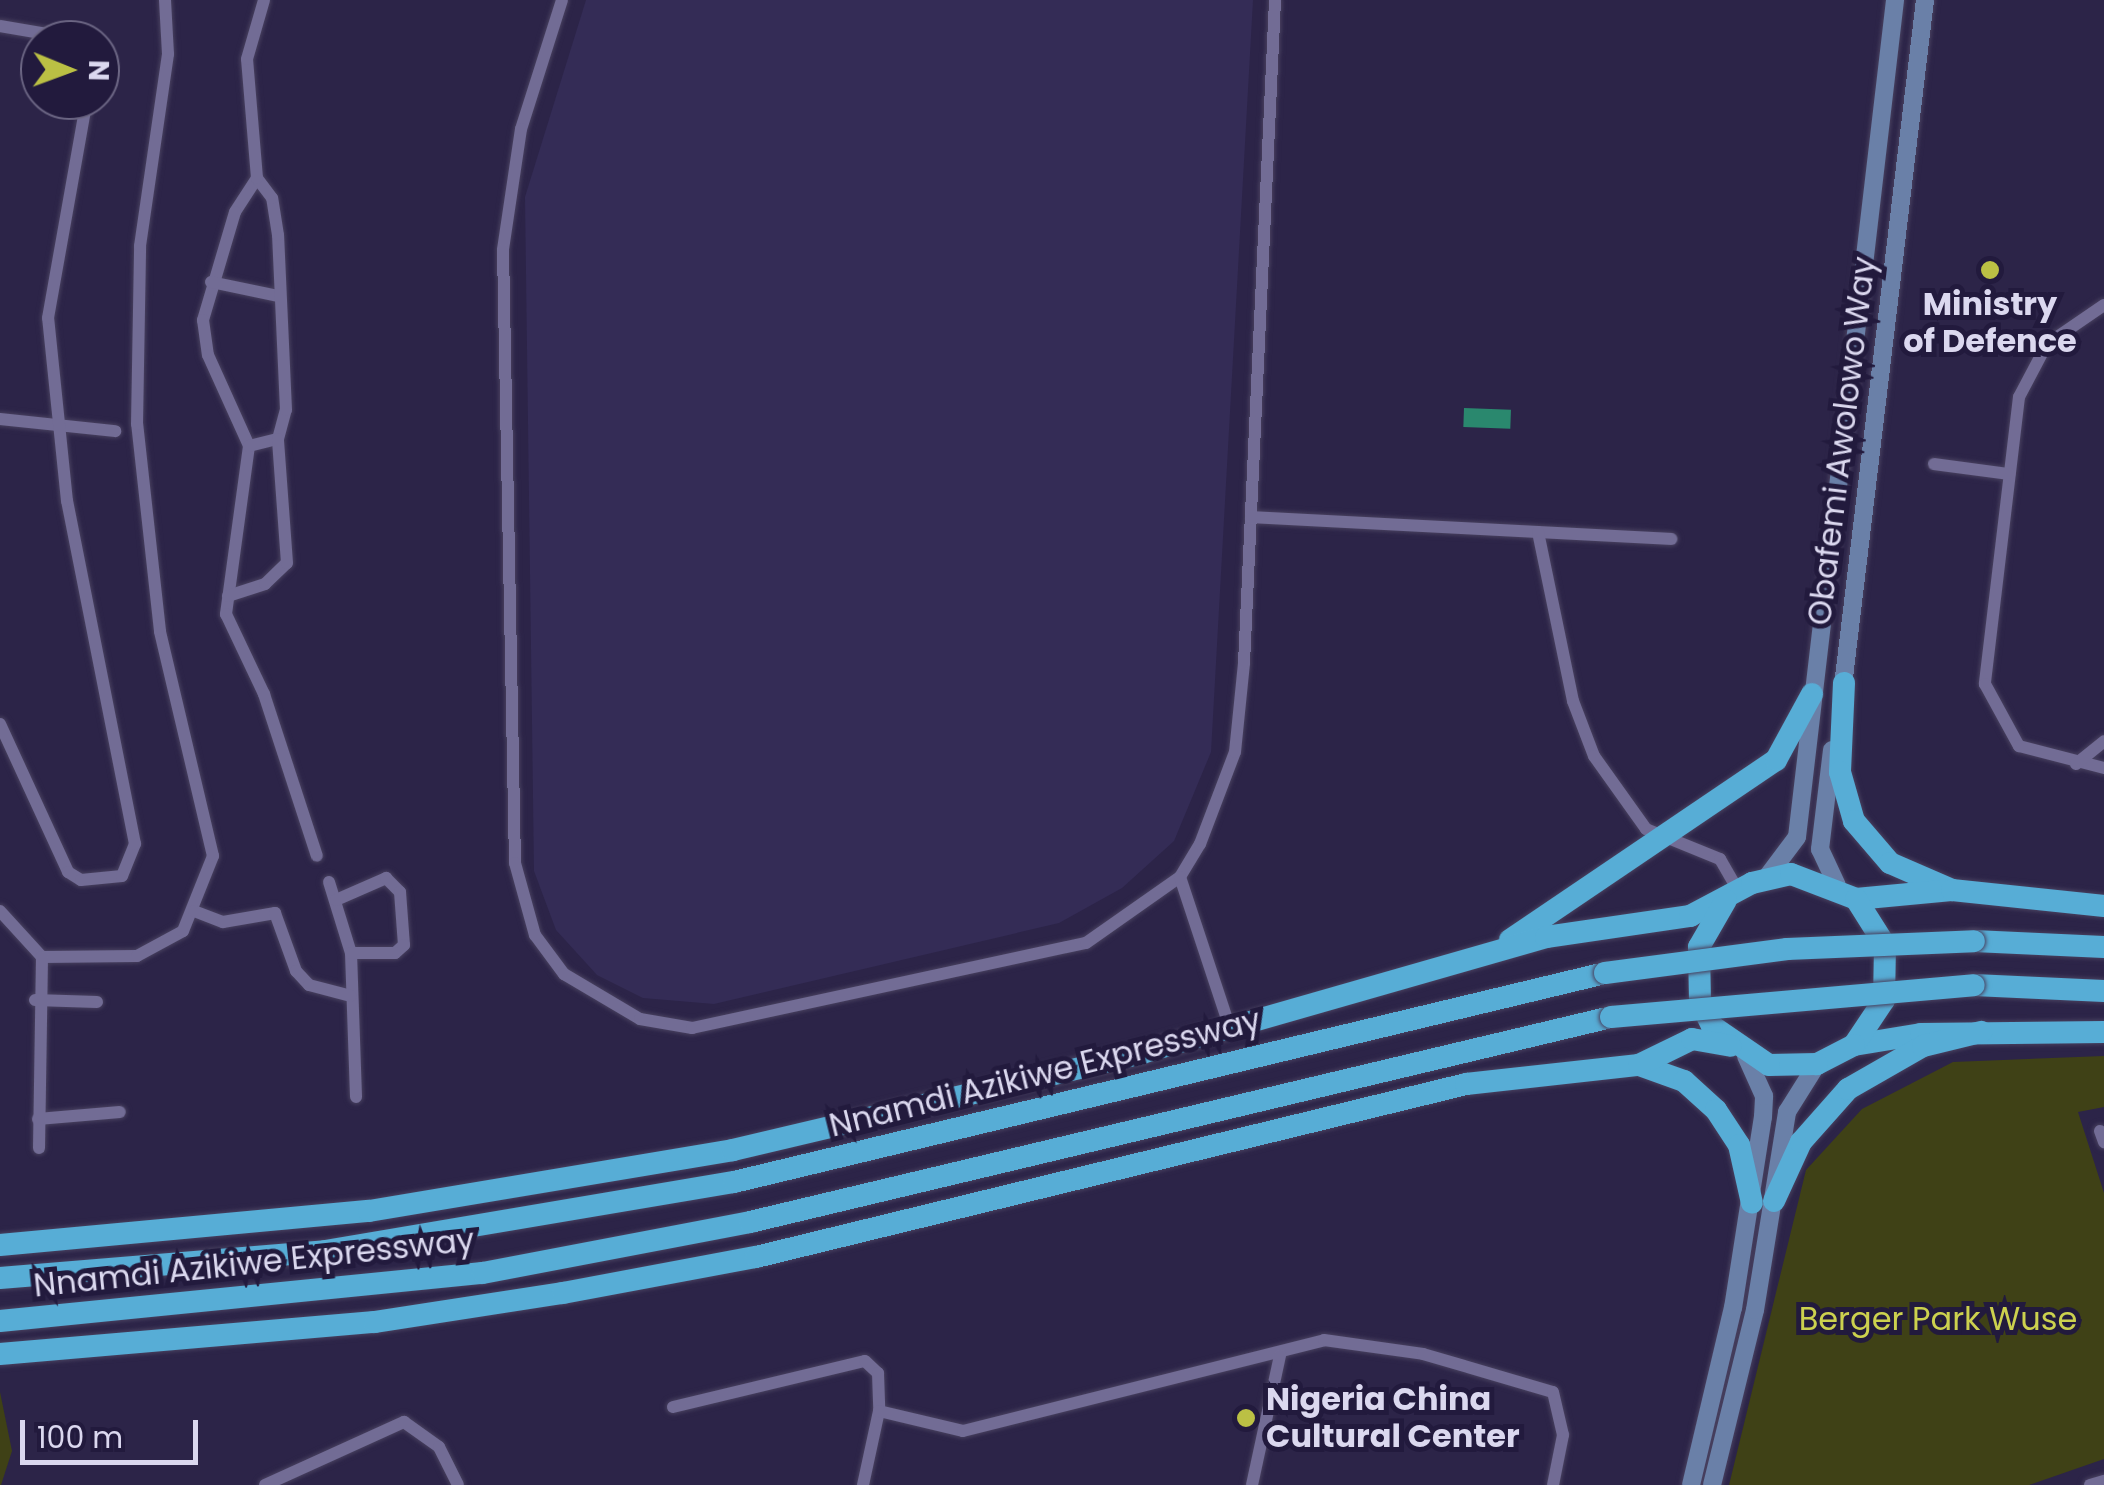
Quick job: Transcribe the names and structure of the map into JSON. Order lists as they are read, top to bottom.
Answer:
{
  "streets": {
    "highway": ["Nnamdi Azikiwe Expressway"],
    "main road": ["Obafemi Awolowo Way"]
  },
  "crossings": [
    ["Obafemi Awolowo Way", "Nnamdi Azikiwe Expressway"]
  ],
  "parks": ["Berger Park Wuse"],
  "places": ["Ministry of Defence", "Nigeria China Cultural Center"],
  "scale_bar": "100 m",
  "north": "right"
}
